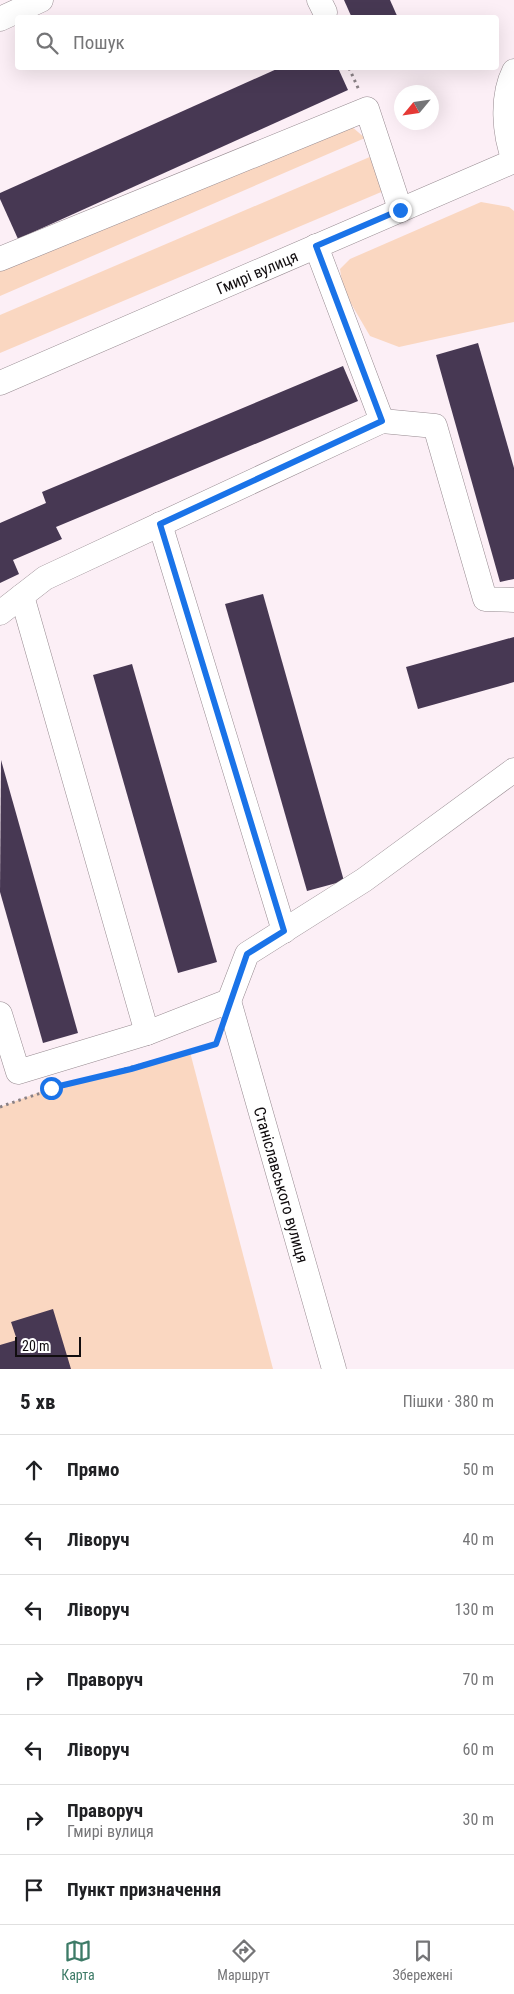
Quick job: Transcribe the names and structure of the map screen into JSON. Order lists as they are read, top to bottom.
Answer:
{
  "streets": {
    "street": ["Гмирі вулиця", "Станіславського вулиця"]
  },
  "scale_bar": "20 m",
  "north": "bottom left",
  "page": {
    "search": "Пошук",
    "scale": "20 m",
    "heading": ["5 хв", "Пішки · 380 m"],
    "list": [
      ["Прямо", "50 m"],
      ["Ліворуч", "40 m"],
      ["Ліворуч", "130 m"],
      ["Праворуч", "70 m"],
      ["Ліворуч", "60 m"],
      ["Праворуч", "Гмирі вулиця", "30 m"],
      "Пункт призначення"
    ],
    "nav": ["Карта", "Маршрут", "Збережені"]
  }
}
